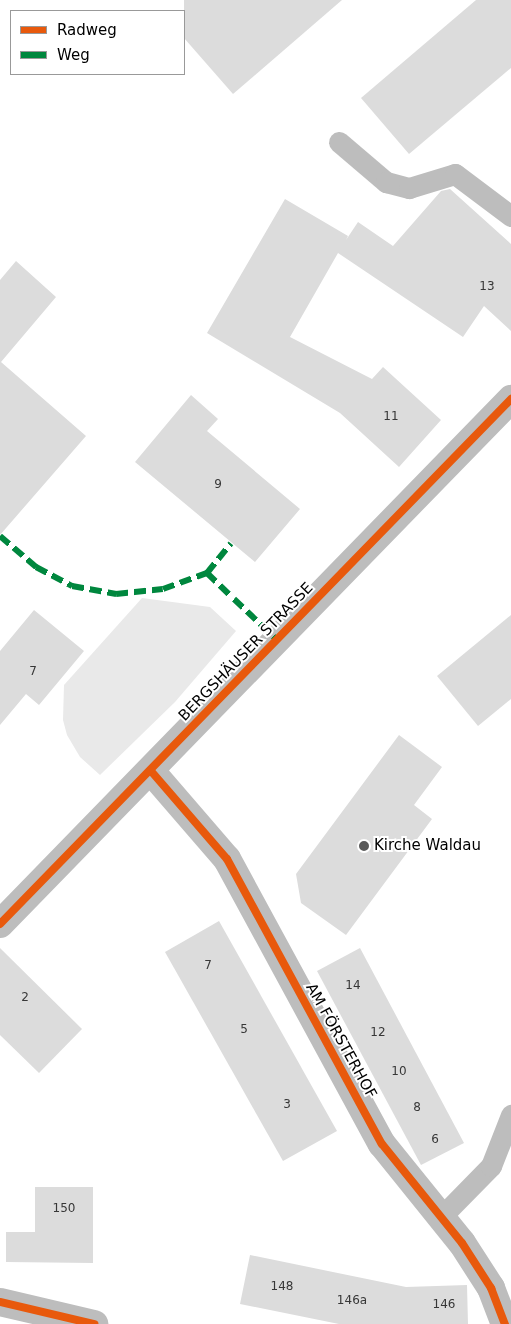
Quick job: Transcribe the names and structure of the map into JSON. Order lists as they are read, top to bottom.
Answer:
{
  "streets": {
    "street": ["BERGSHÄUSER STRASSE", "AM FÖRSTERHOF"]
  },
  "crossings": [
    ["BERGSHÄUSER STRASSE", "AM FÖRSTERHOF"]
  ],
  "places": ["Kirche Waldau"],
  "house_numbers": [
    "13",
    "11",
    "9",
    "7",
    "7",
    "14",
    "2",
    "5",
    "12",
    "10",
    "3",
    "8",
    "6",
    "150",
    "148",
    "146a",
    "146"
  ],
  "legend": ["Radweg", "Weg"]
}
